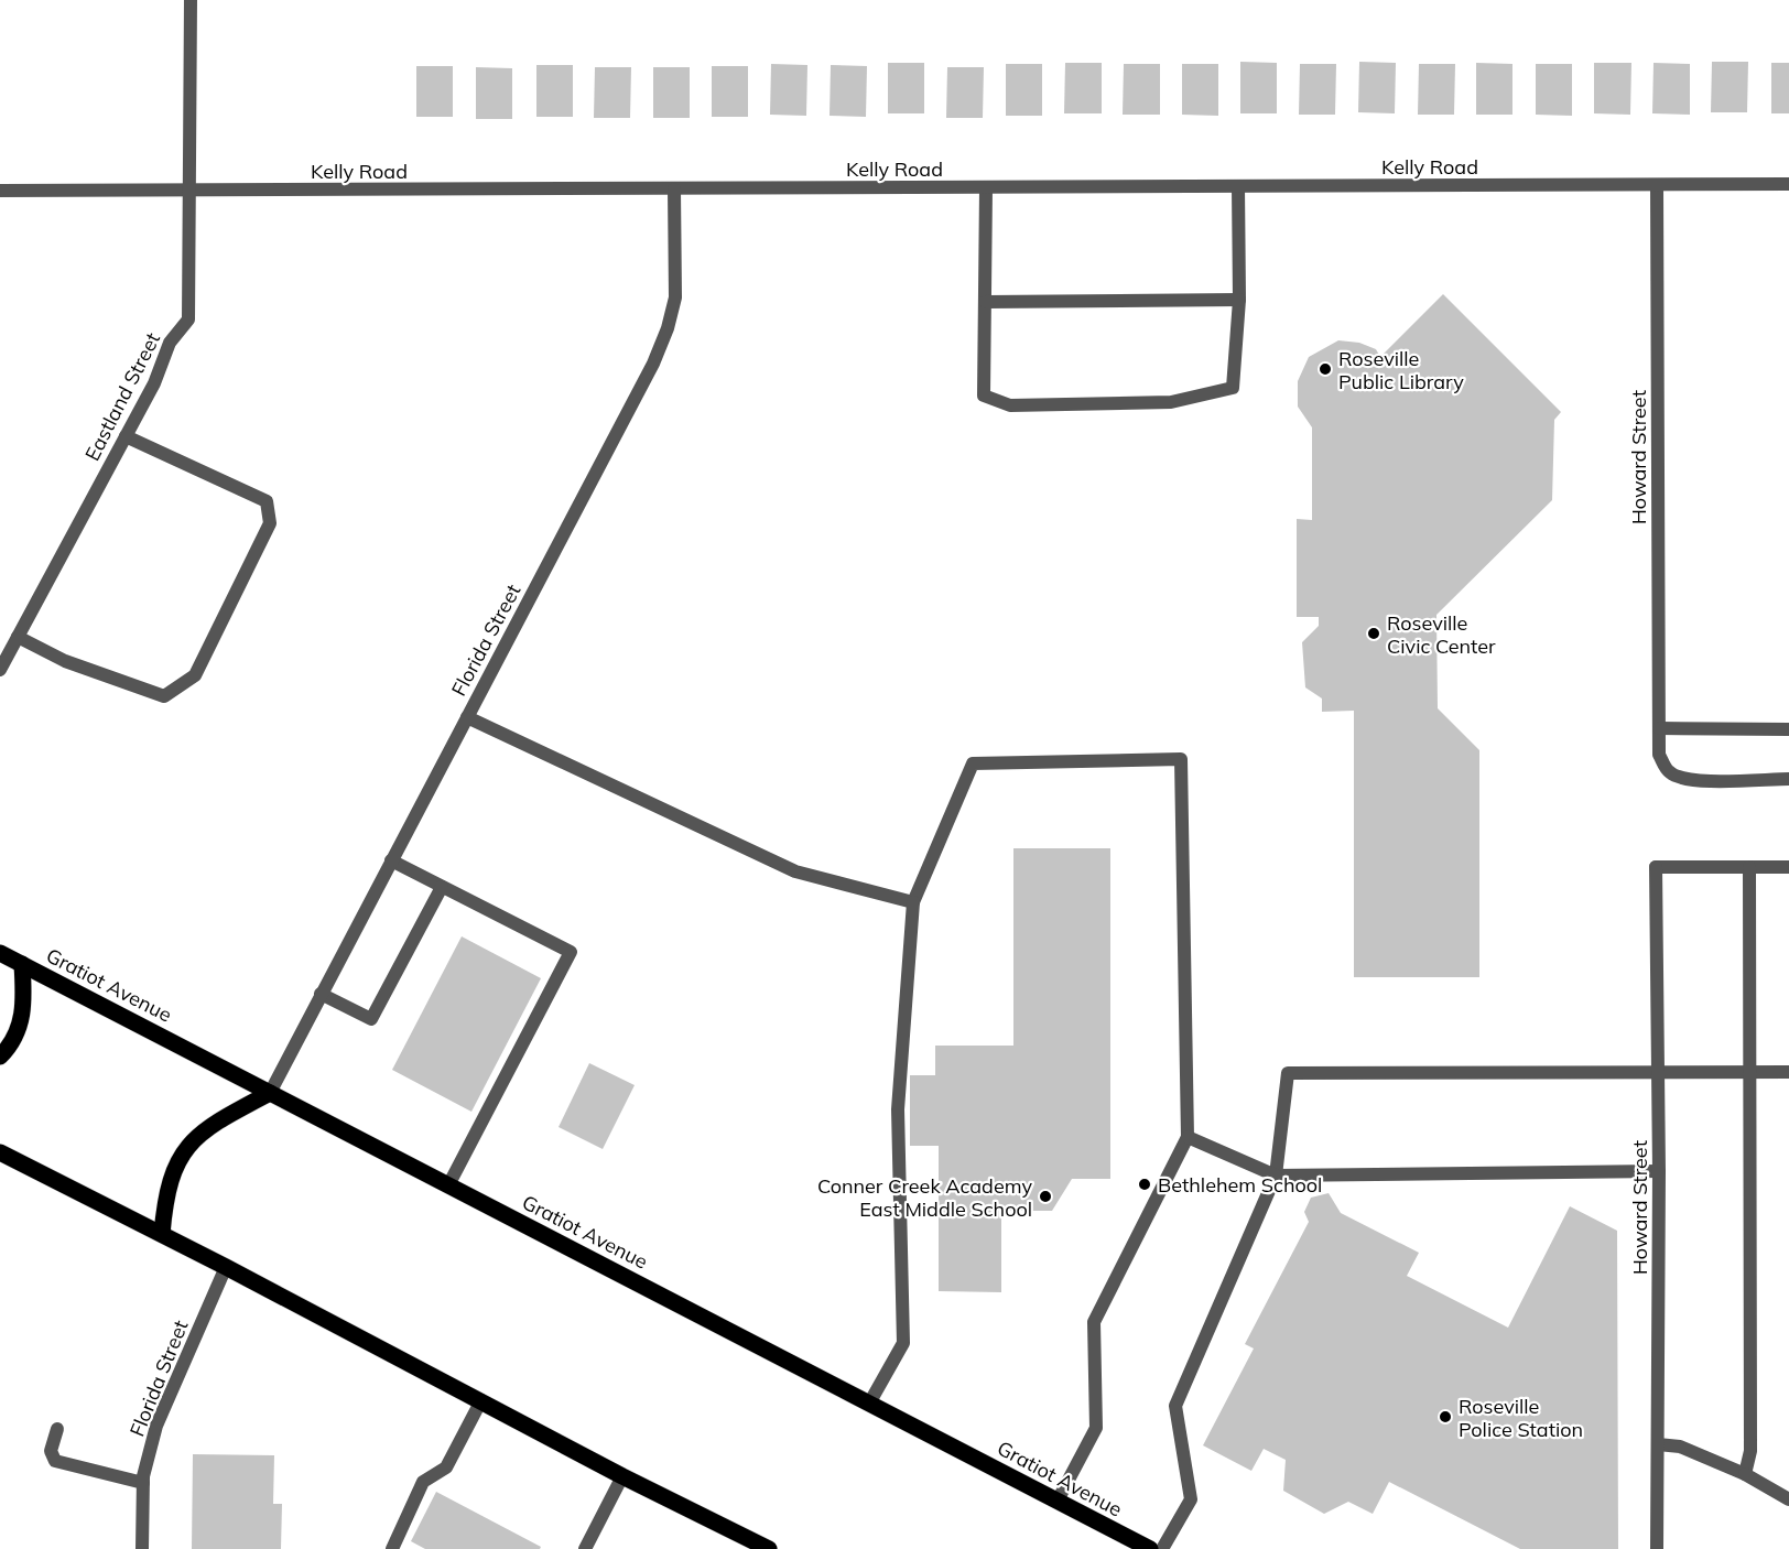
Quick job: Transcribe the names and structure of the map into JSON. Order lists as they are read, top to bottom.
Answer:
{
  "streets": {
    "main road": ["Gratiot Avenue"],
    "street": [
      "Kelly Road",
      "Eastland Street",
      "Howard Street",
      "Florida Street"
    ]
  },
  "crossings": [
    ["Kelly Road", "Eastland Street"],
    ["Kelly Road", "Howard Street"],
    ["Kelly Road", "Florida Street"],
    ["Florida Street", "Gratiot Avenue"]
  ],
  "places": [
    "Roseville Public Library",
    "Roseville Civic Center",
    "Bethlehem School",
    "Conner Creek Academy East Middle School",
    "Roseville Police Station"
  ]
}
